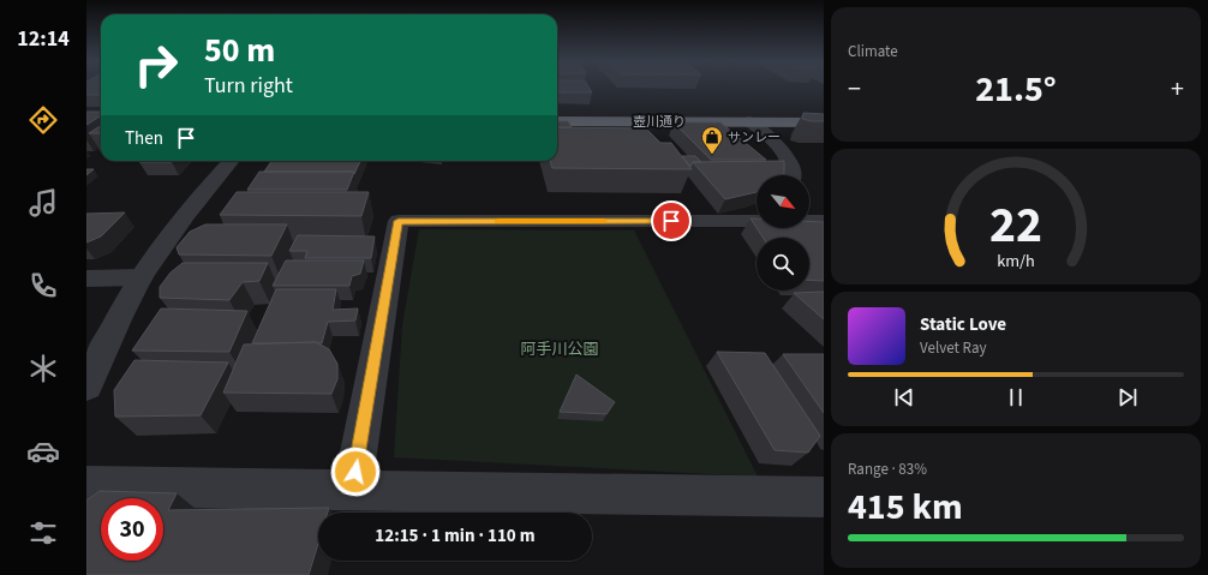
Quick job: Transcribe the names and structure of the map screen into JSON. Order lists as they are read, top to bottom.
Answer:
{
  "streets": {
    "highway": ["壺川通り"]
  },
  "parks": ["阿手川公園"],
  "places": {
    "shop": ["サンレー"]
  },
  "north": "bottom right",
  "page": {
    "tabs": "12:14",
    "tile": [
      "Climate",
      ["Range · 83%", "415 km"]
    ],
    "turn": ["50 m", "Turn right"],
    "heat": ["−", "21.5°", "+"],
    "then": "Then",
    "song": ["Static Love", "Velvet Ray"],
    "limit": "30",
    "trip": "12:15 · 1 min · 110 m",
    "gauge": ["22", "km/h"]
  }
}
